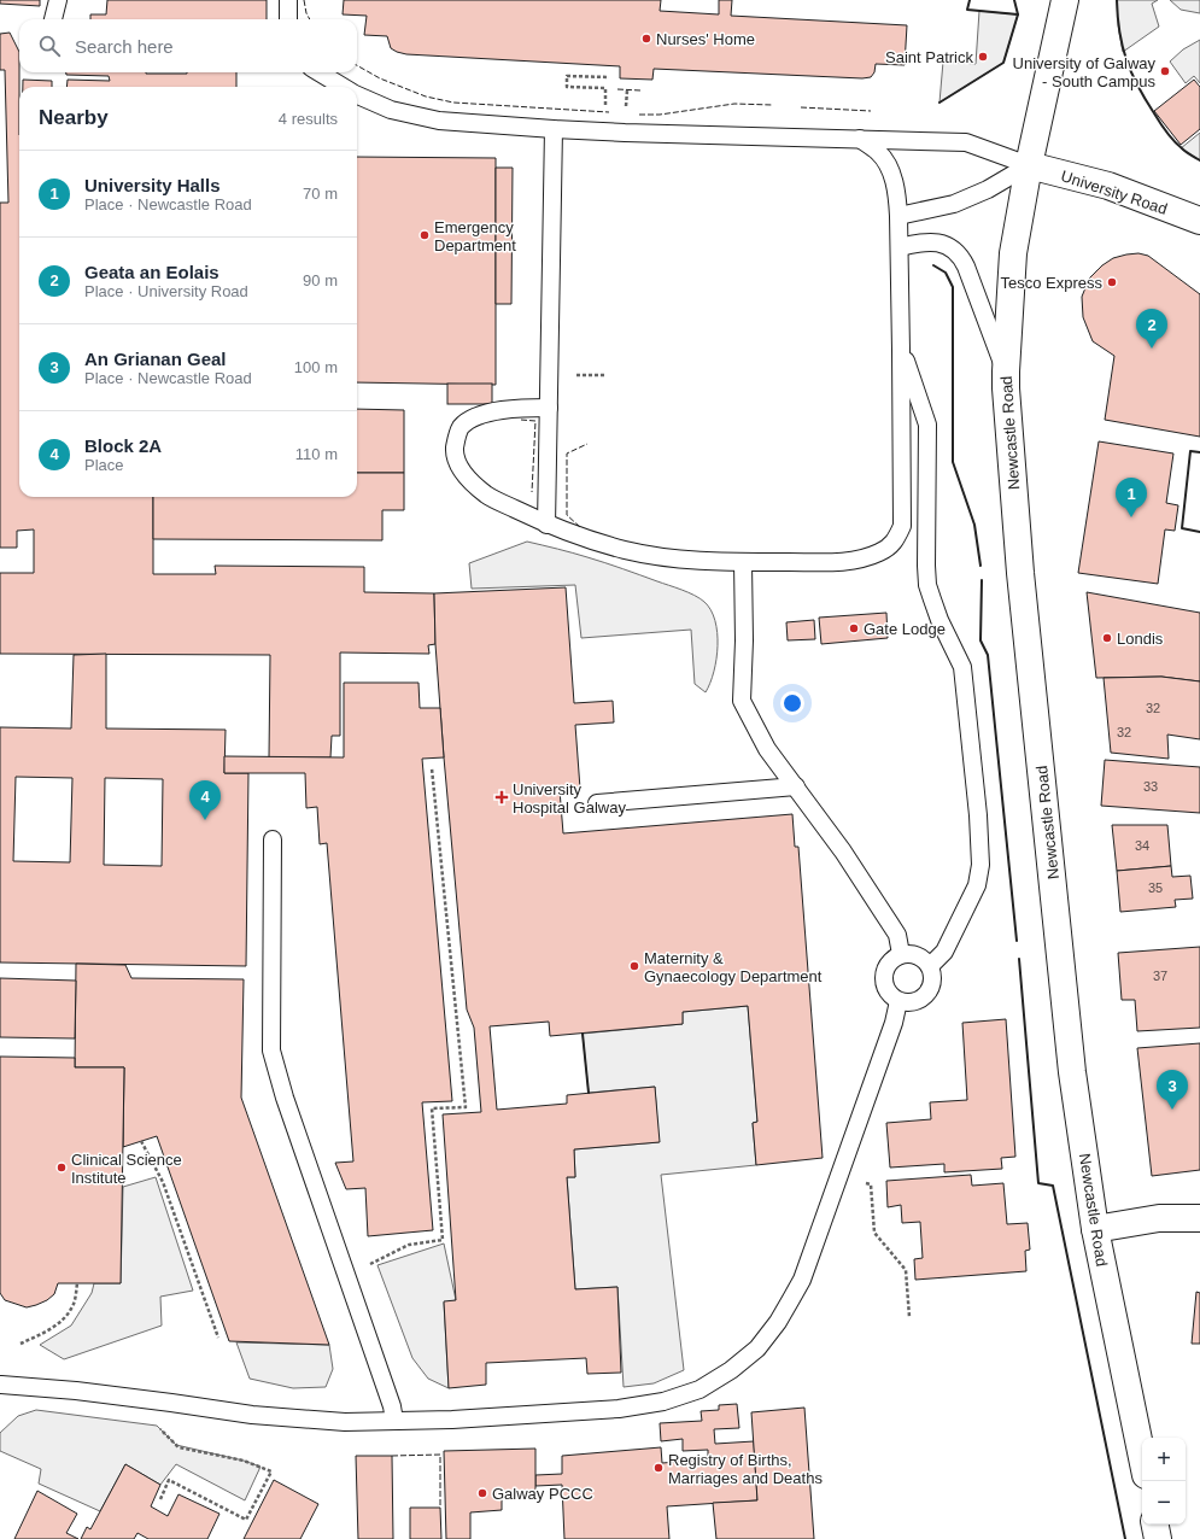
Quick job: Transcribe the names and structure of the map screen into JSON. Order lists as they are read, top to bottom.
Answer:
{
  "streets": {
    "main road": ["University Road", "Newcastle Road"]
  },
  "crossings": [
    ["University Road", "Newcastle Road"]
  ],
  "places": {
    "other": [
      "Nurses' Home",
      "Saint Patrick",
      "University of Galway - South Campus",
      "Emergency Department",
      "Tesco Express",
      "Gate Lodge",
      "Londis",
      "Maternity & Gynaecology Department",
      "Clinical Science Institute",
      "Registry of Births, Marriages and Deaths",
      "Galway PCCC"
    ],
    "health": ["University Hospital Galway"]
  },
  "house_numbers": [
    "32",
    "32",
    "33",
    "34",
    "35",
    "37"
  ],
  "page": {
    "search": "Search here",
    "heading": ["Nearby", "4 results"],
    "list": [
      {
        "mark": "1",
        "name": "University Halls",
        "note": "Place · Newcastle Road",
        "value": "70 m"
      },
      {
        "mark": "2",
        "name": "Geata an Eolais",
        "note": "Place · University Road",
        "value": "90 m"
      },
      {
        "mark": "3",
        "name": "An Grianan Geal",
        "note": "Place · Newcastle Road",
        "value": "100 m"
      },
      {
        "mark": "4",
        "name": "Block 2A",
        "note": "Place",
        "value": "110 m"
      }
    ],
    "pins": [
      "2",
      "1",
      "4",
      "3"
    ],
    "map_buttons": ["+", "−"]
  }
}
